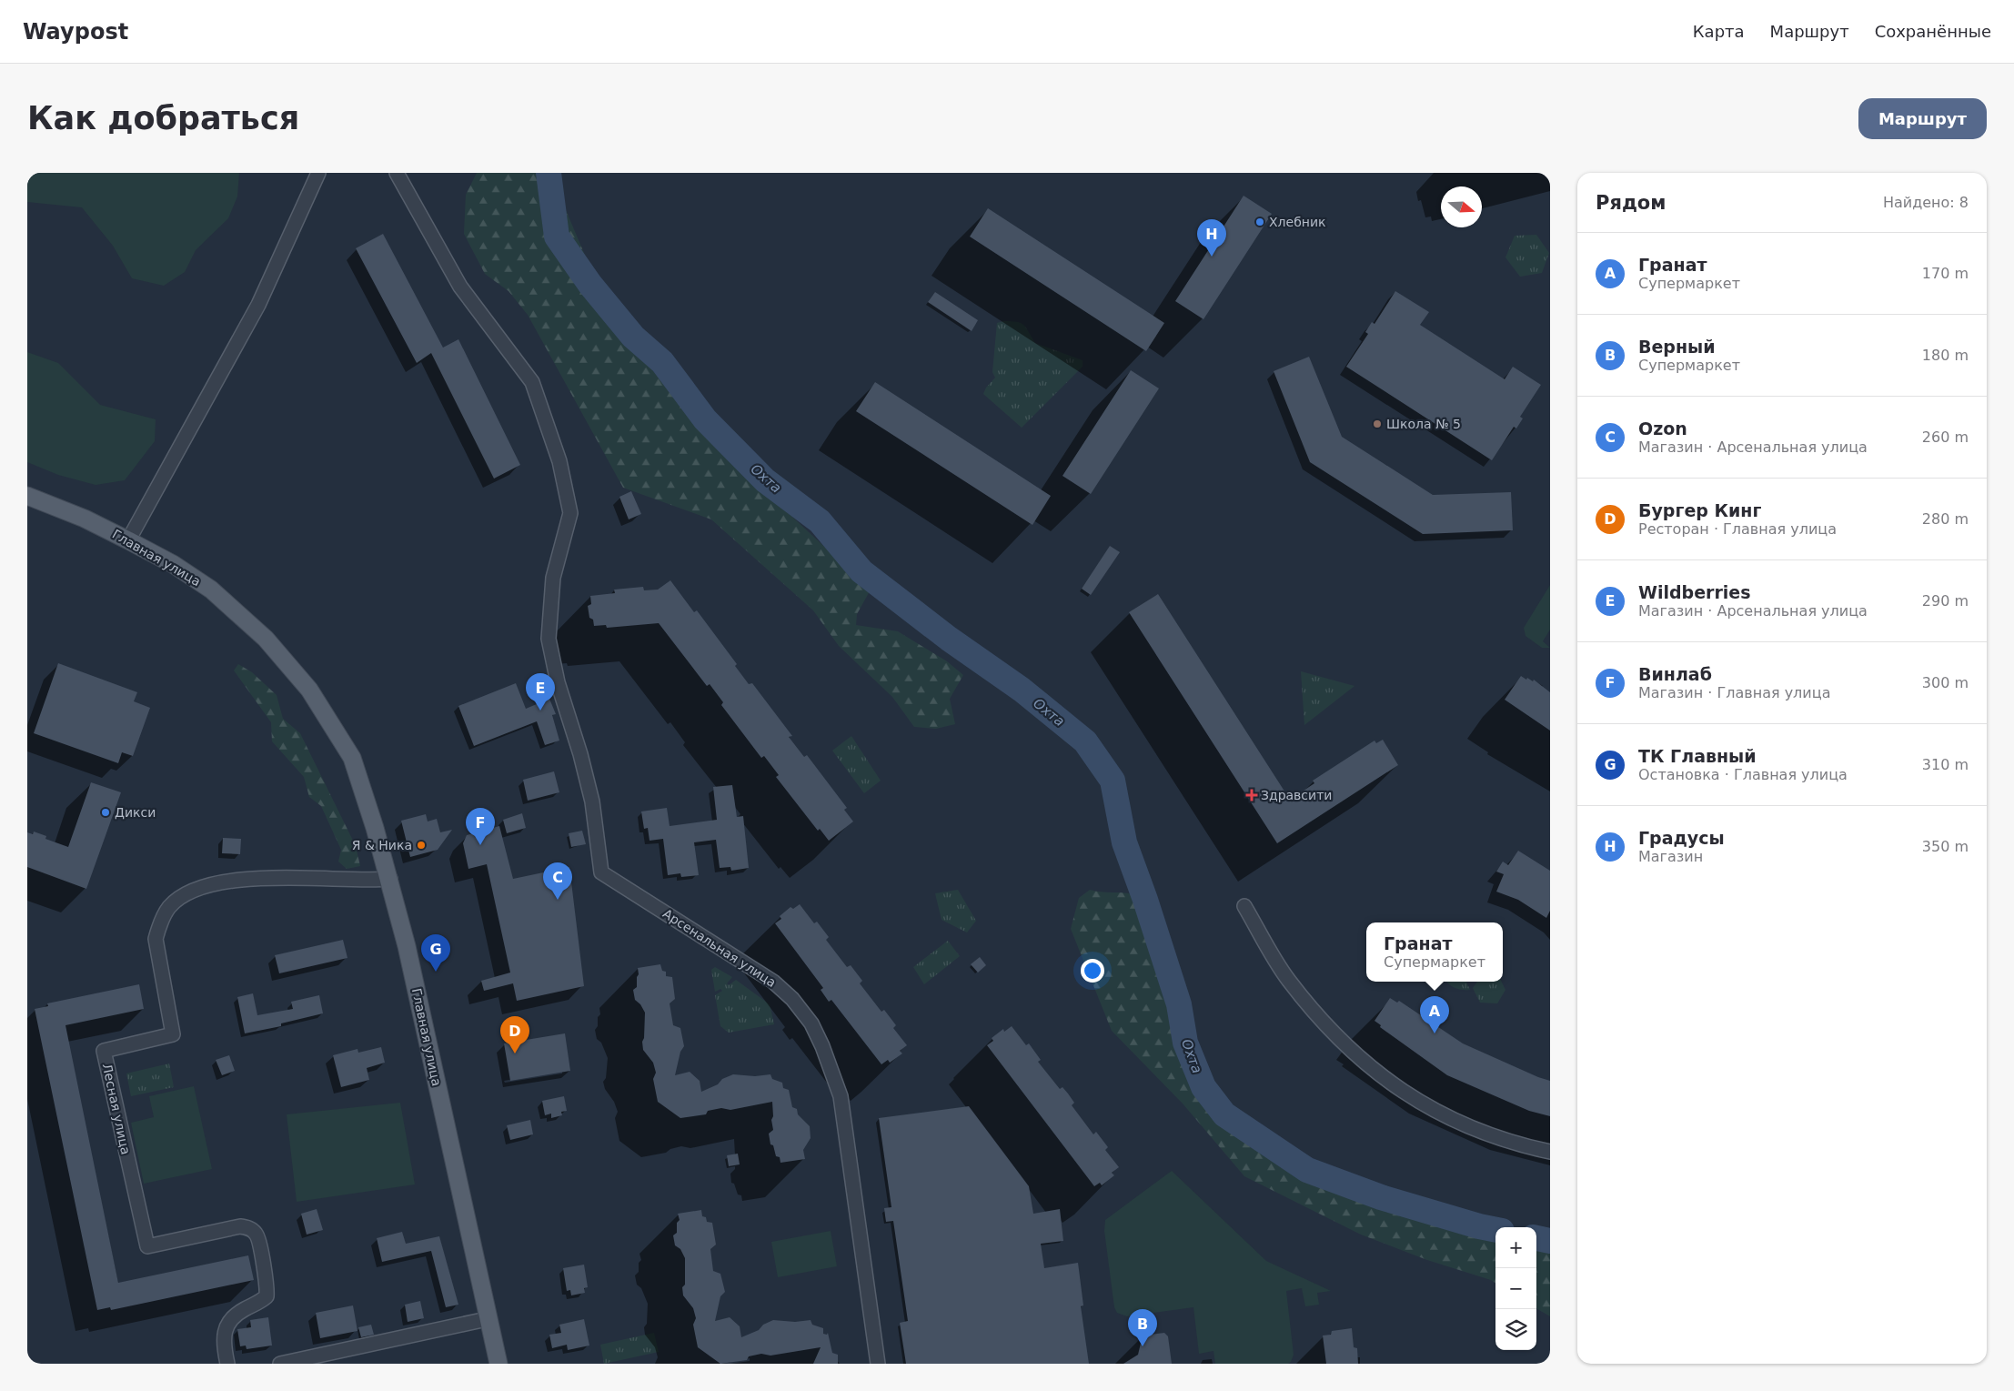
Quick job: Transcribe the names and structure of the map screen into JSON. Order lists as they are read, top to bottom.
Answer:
{
  "streets": {
    "main road": ["Главная улица"],
    "street": ["Арсенальная улица", "Лесная улица"]
  },
  "crossings": [
    ["Главная улица", "Лесная улица"]
  ],
  "water": ["Охта"],
  "places": {
    "other": [
      "Хлебник",
      "Школа № 5",
      "Дикси",
      "Я & Ника"
    ],
    "health": ["Здравсити"]
  },
  "north": "right",
  "page": {
    "header": "Waypost",
    "nav": ["Карта", "Маршрут", "Сохранённые"],
    "buttons": "Маршрут",
    "title": "Как добраться",
    "heading": ["Рядом", "Найдено: 8"],
    "pins": [
      "H",
      "E",
      "F",
      "C",
      "G",
      "A",
      "D",
      "B"
    ],
    "list": [
      {
        "mark": "A",
        "name": "Гранат",
        "note": "Супермаркет",
        "value": "170 m"
      },
      {
        "mark": "B",
        "name": "Верный",
        "note": "Супермаркет",
        "value": "180 m"
      },
      {
        "mark": "C",
        "name": "Ozon",
        "note": "Магазин · Арсенальная улица",
        "value": "260 m"
      },
      {
        "mark": "D",
        "name": "Бургер Кинг",
        "note": "Ресторан · Главная улица",
        "value": "280 m"
      },
      {
        "mark": "E",
        "name": "Wildberries",
        "note": "Магазин · Арсенальная улица",
        "value": "290 m"
      },
      {
        "mark": "F",
        "name": "Винлаб",
        "note": "Магазин · Главная улица",
        "value": "300 m"
      },
      {
        "mark": "G",
        "name": "ТК Главный",
        "note": "Остановка · Главная улица",
        "value": "310 m"
      },
      {
        "mark": "H",
        "name": "Градусы",
        "note": "Магазин",
        "value": "350 m"
      }
    ],
    "popup": ["Гранат", "Супермаркет"],
    "map_buttons": ["+", "−"]
  }
}
